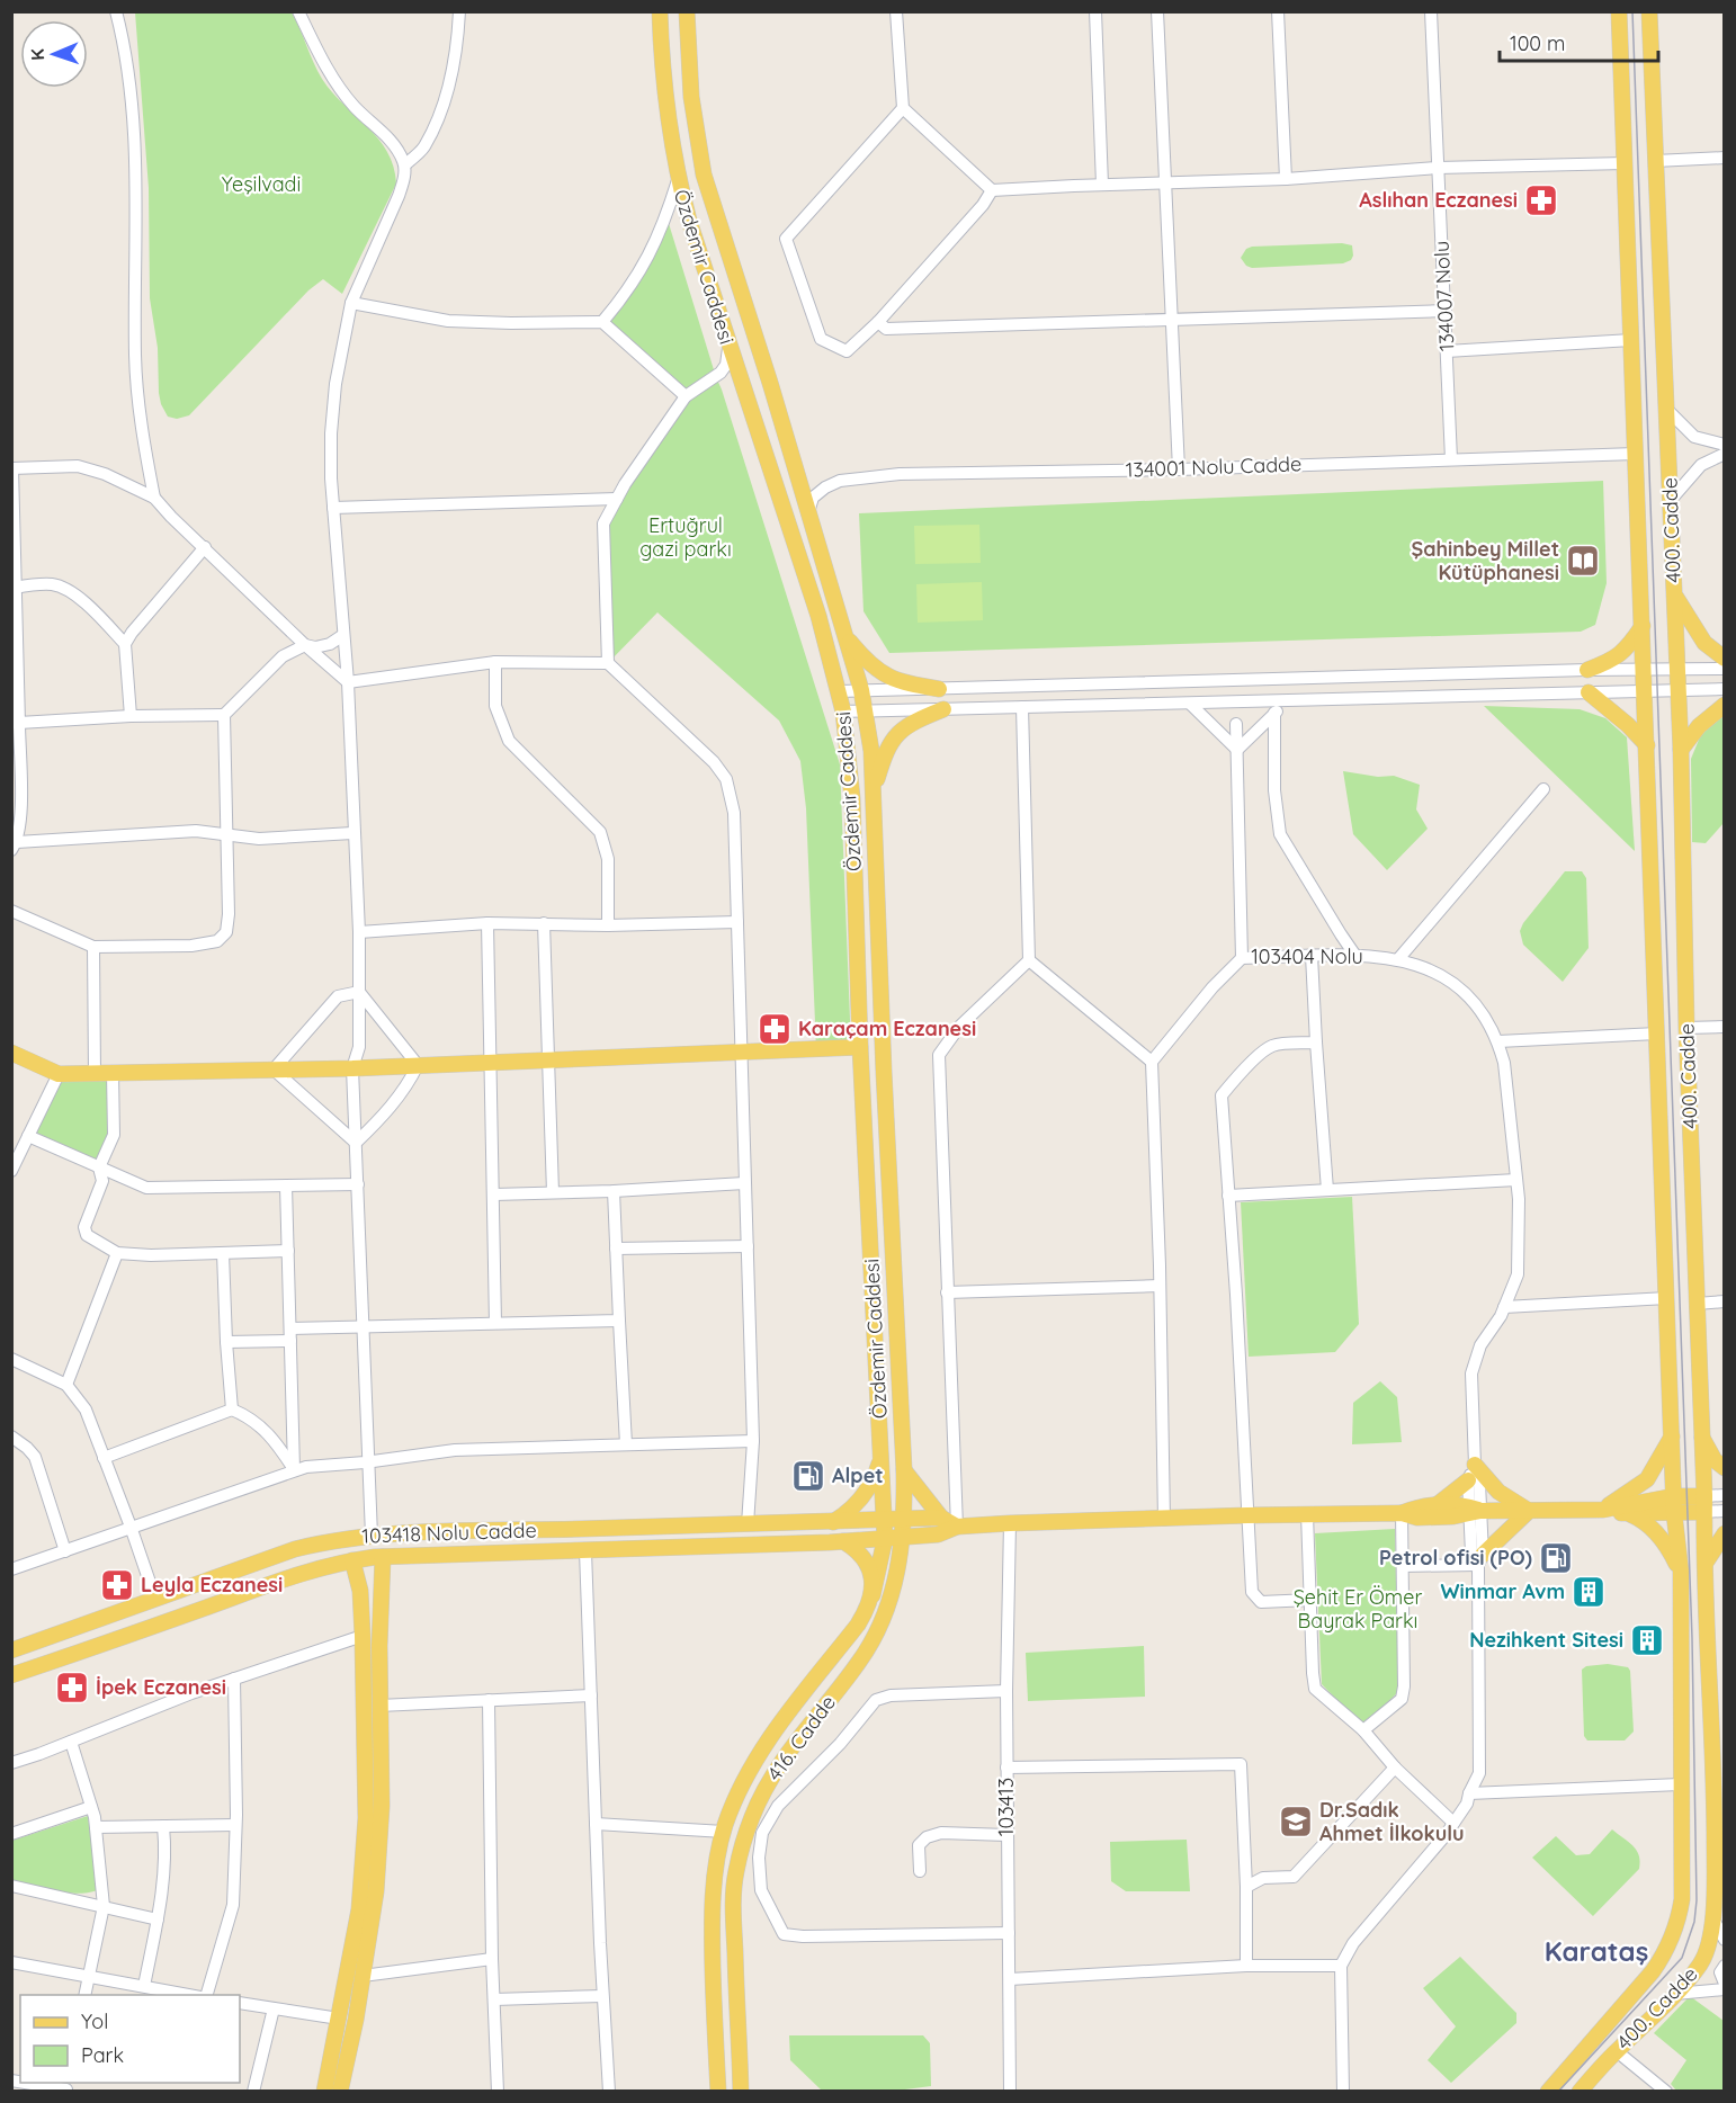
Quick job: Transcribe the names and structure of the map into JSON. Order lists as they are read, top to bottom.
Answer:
{
  "streets": {
    "main road": [
      "Özdemir Caddesi",
      "400. Cadde",
      "103418 Nolu Cadde",
      "416. Cadde"
    ],
    "street": [
      "134007 Nolu",
      "134001 Nolu Cadde",
      "103404 Nolu",
      "103413"
    ]
  },
  "crossings": [
    ["Özdemir Caddesi", "134001 Nolu Cadde"],
    ["Özdemir Caddesi", "103418 Nolu Cadde"],
    ["Özdemir Caddesi", "416. Cadde"],
    ["134007 Nolu", "134001 Nolu Cadde"],
    ["134001 Nolu Cadde", "400. Cadde"],
    ["400. Cadde", "103404 Nolu"],
    ["103418 Nolu Cadde", "416. Cadde"]
  ],
  "districts": ["Karataş"],
  "parks": ["Yeşilvadi", "Ertuğrul gazi parkı", "Şehit Er Ömer Bayrak Parkı"],
  "places": {
    "pharmacy": [
      "Aslıhan Eczanesi",
      "Karaçam Eczanesi",
      "Leyla Eczanesi",
      "İpek Eczanesi"
    ],
    "library": ["Şahinbey Millet Kütüphanesi"],
    "fuel station": ["Alpet", "Petrol ofisi (PO)"],
    "building": ["Winmar Avm", "Nezihkent Sitesi"],
    "school or university": ["Dr.Sadık Ahmet İlkokulu"]
  },
  "legend": ["Yol", "Park"],
  "scale_bar": "100 m",
  "north": "left"
}
